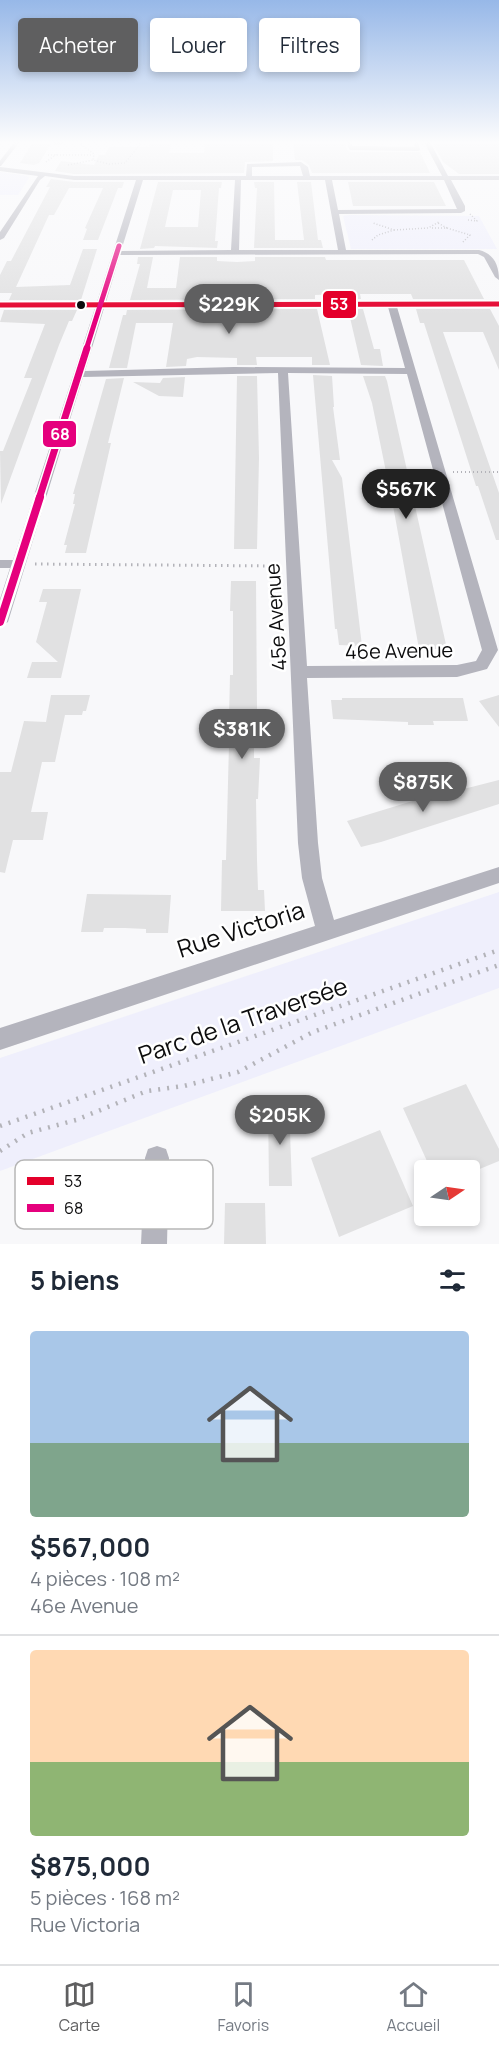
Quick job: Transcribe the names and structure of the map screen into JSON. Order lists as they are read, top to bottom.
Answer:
{
  "streets": {
    "street": ["45e Avenue", "46e Avenue", "Rue Victoria"],
    "path": ["Parc de la Traversée"]
  },
  "crossings": [
    ["45e Avenue", "46e Avenue"],
    ["45e Avenue", "Rue Victoria"]
  ],
  "lines": ["transit line 68", "transit line 53"],
  "legend": ["53", "68"],
  "north": "right",
  "page": {
    "chip": ["Acheter", "Louer", "Filtres"],
    "price": [
      "$229K",
      "$567K",
      "$381K",
      "$875K",
      "$205K"
    ],
    "heading": "5 biens",
    "list": [
      {
        "name": "$567,000",
        "note": "4 pièces · 108 m² · 46e Avenue"
      },
      {
        "name": "$875,000",
        "note": "5 pièces · 168 m² · Rue Victoria"
      }
    ],
    "tabs": ["Carte", "Favoris", "Accueil"]
  }
}
